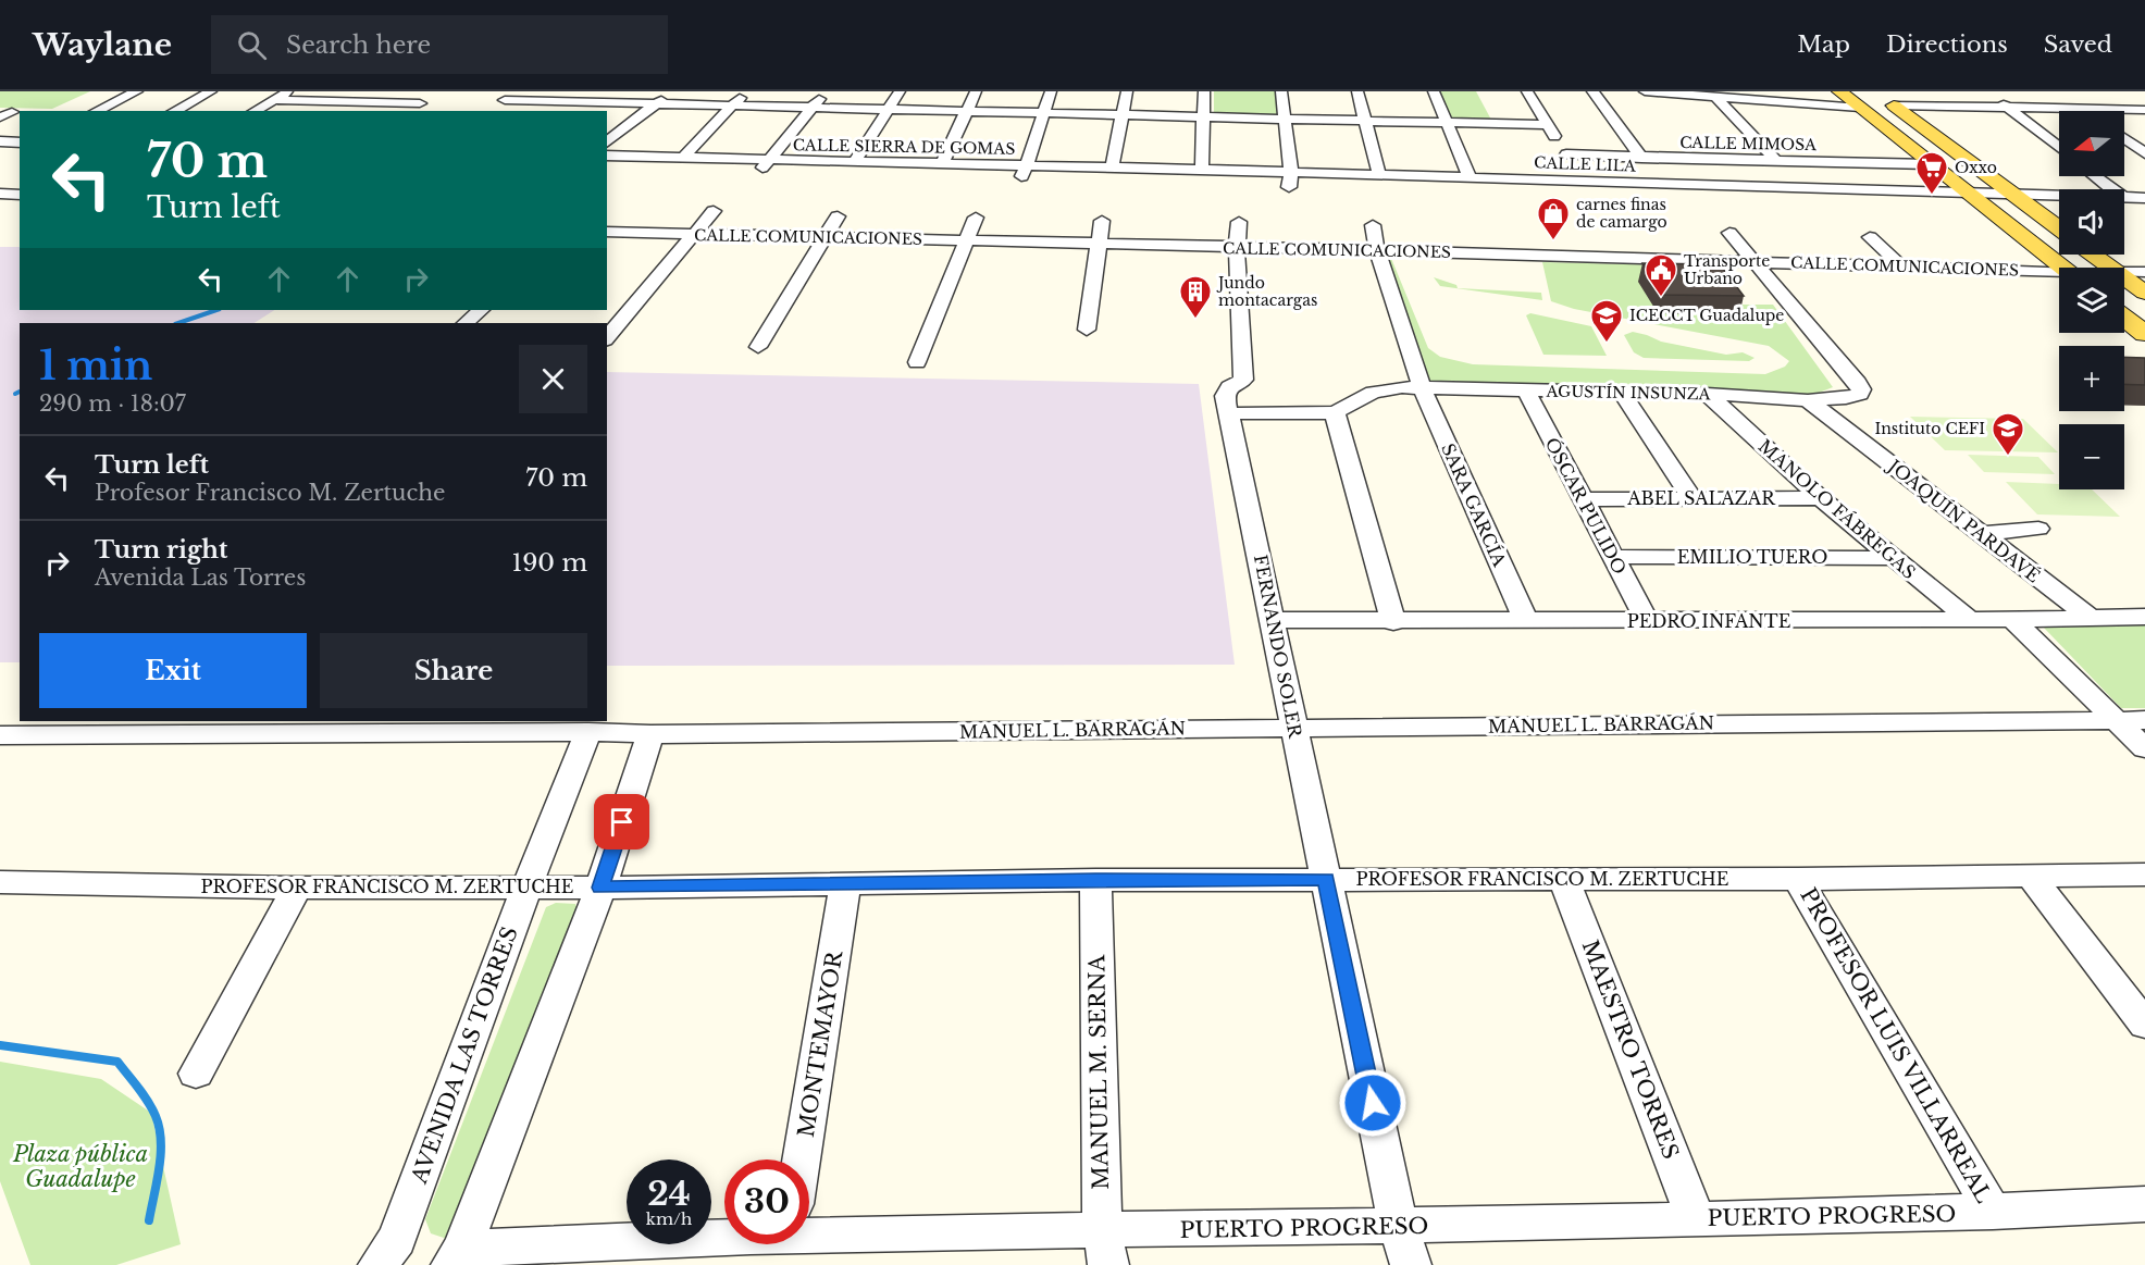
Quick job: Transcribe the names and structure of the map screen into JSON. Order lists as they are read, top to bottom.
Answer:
{
  "streets": {
    "street": [
      "CALLE MIMOSA",
      "CALLE SIERRA DE GOMAS",
      "CALLE LILA",
      "CALLE COMUNICACIONES",
      "AGUSTÍN INSUNZA",
      "ABEL SALAZAR",
      "SARA GARCÍA",
      "ÓSCAR PULIDO",
      "MANOLO FÁBREGAS",
      "JOAQUÍN PARDAVÉ",
      "EMILIO TUERO",
      "PEDRO INFANTE",
      "FERNANDO SOLER",
      "MANUEL L. BARRAGÁN",
      "PROFESOR FRANCISCO M. ZERTUCHE",
      "MONTEMAYOR",
      "PROFESOR LUIS VILLARREAL",
      "MAESTRO TORRES",
      "AVENIDA LAS TORRES",
      "MANUEL M. SERNA",
      "PUERTO PROGRESO"
    ]
  },
  "crossings": [
    ["CALLE SIERRA DE GOMAS", "CALLE LILA"],
    ["CALLE COMUNICACIONES", "AGUSTÍN INSUNZA"],
    ["CALLE COMUNICACIONES", "SARA GARCÍA"],
    ["AGUSTÍN INSUNZA", "SARA GARCÍA"],
    ["AGUSTÍN INSUNZA", "ÓSCAR PULIDO"],
    ["AGUSTÍN INSUNZA", "MANOLO FÁBREGAS"],
    ["AGUSTÍN INSUNZA", "JOAQUÍN PARDAVÉ"],
    ["AGUSTÍN INSUNZA", "FERNANDO SOLER"],
    ["ABEL SALAZAR", "ÓSCAR PULIDO"],
    ["ABEL SALAZAR", "MANOLO FÁBREGAS"],
    ["SARA GARCÍA", "PEDRO INFANTE"],
    ["ÓSCAR PULIDO", "EMILIO TUERO"],
    ["ÓSCAR PULIDO", "PEDRO INFANTE"],
    ["MANOLO FÁBREGAS", "EMILIO TUERO"],
    ["MANOLO FÁBREGAS", "PEDRO INFANTE"],
    ["JOAQUÍN PARDAVÉ", "PEDRO INFANTE"],
    ["PEDRO INFANTE", "FERNANDO SOLER"],
    ["FERNANDO SOLER", "MANUEL L. BARRAGÁN"],
    ["FERNANDO SOLER", "PROFESOR FRANCISCO M. ZERTUCHE"],
    ["FERNANDO SOLER", "PUERTO PROGRESO"],
    ["MANUEL L. BARRAGÁN", "AVENIDA LAS TORRES"],
    ["PROFESOR FRANCISCO M. ZERTUCHE", "MONTEMAYOR"],
    ["PROFESOR FRANCISCO M. ZERTUCHE", "PROFESOR LUIS VILLARREAL"],
    ["PROFESOR FRANCISCO M. ZERTUCHE", "MAESTRO TORRES"],
    ["PROFESOR FRANCISCO M. ZERTUCHE", "AVENIDA LAS TORRES"],
    ["PROFESOR FRANCISCO M. ZERTUCHE", "MANUEL M. SERNA"],
    ["PROFESOR LUIS VILLARREAL", "PUERTO PROGRESO"],
    ["MAESTRO TORRES", "PUERTO PROGRESO"],
    ["MANUEL M. SERNA", "PUERTO PROGRESO"]
  ],
  "parks": ["Plaza pública Guadalupe"],
  "places": {
    "supermarket": ["Oxxo"],
    "shop": ["carnes finas de camargo"],
    "public building": ["Transporte Urbano"],
    "building": ["Jundo montacargas"],
    "school or university": ["ICECCT Guadalupe", "Instituto CEFI"]
  },
  "north": "left",
  "page": {
    "header": "Waylane",
    "search": "Search here",
    "nav": ["Map", "Directions", "Saved"],
    "map_buttons": ["+", "−"],
    "turn": ["70 m", "Turn left"],
    "heading": ["1 min", "290 m · 18:07"],
    "list": [
      {
        "name": "Turn left",
        "note": "Profesor Francisco M. Zertuche",
        "value": "70 m"
      },
      {
        "name": "Turn right",
        "note": "Avenida Las Torres",
        "value": "190 m"
      }
    ],
    "buttons": ["Exit", "Share"],
    "speed": "24 km/h",
    "limit": "30"
  }
}
